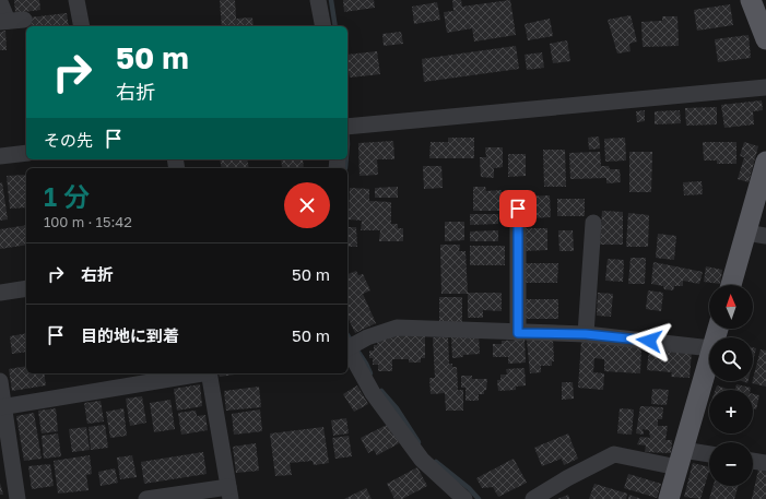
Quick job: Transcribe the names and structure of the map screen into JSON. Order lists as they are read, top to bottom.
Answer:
{
  "north": "top",
  "page": {
    "turn": ["50 m", "右折"],
    "then": "その先",
    "heading": ["1 分", "100 m · 15:42"],
    "list": [
      {
        "name": "右折",
        "value": "50 m"
      },
      {
        "name": "目的地に到着",
        "value": "50 m"
      }
    ],
    "map_buttons": ["+", "−"]
  }
}
